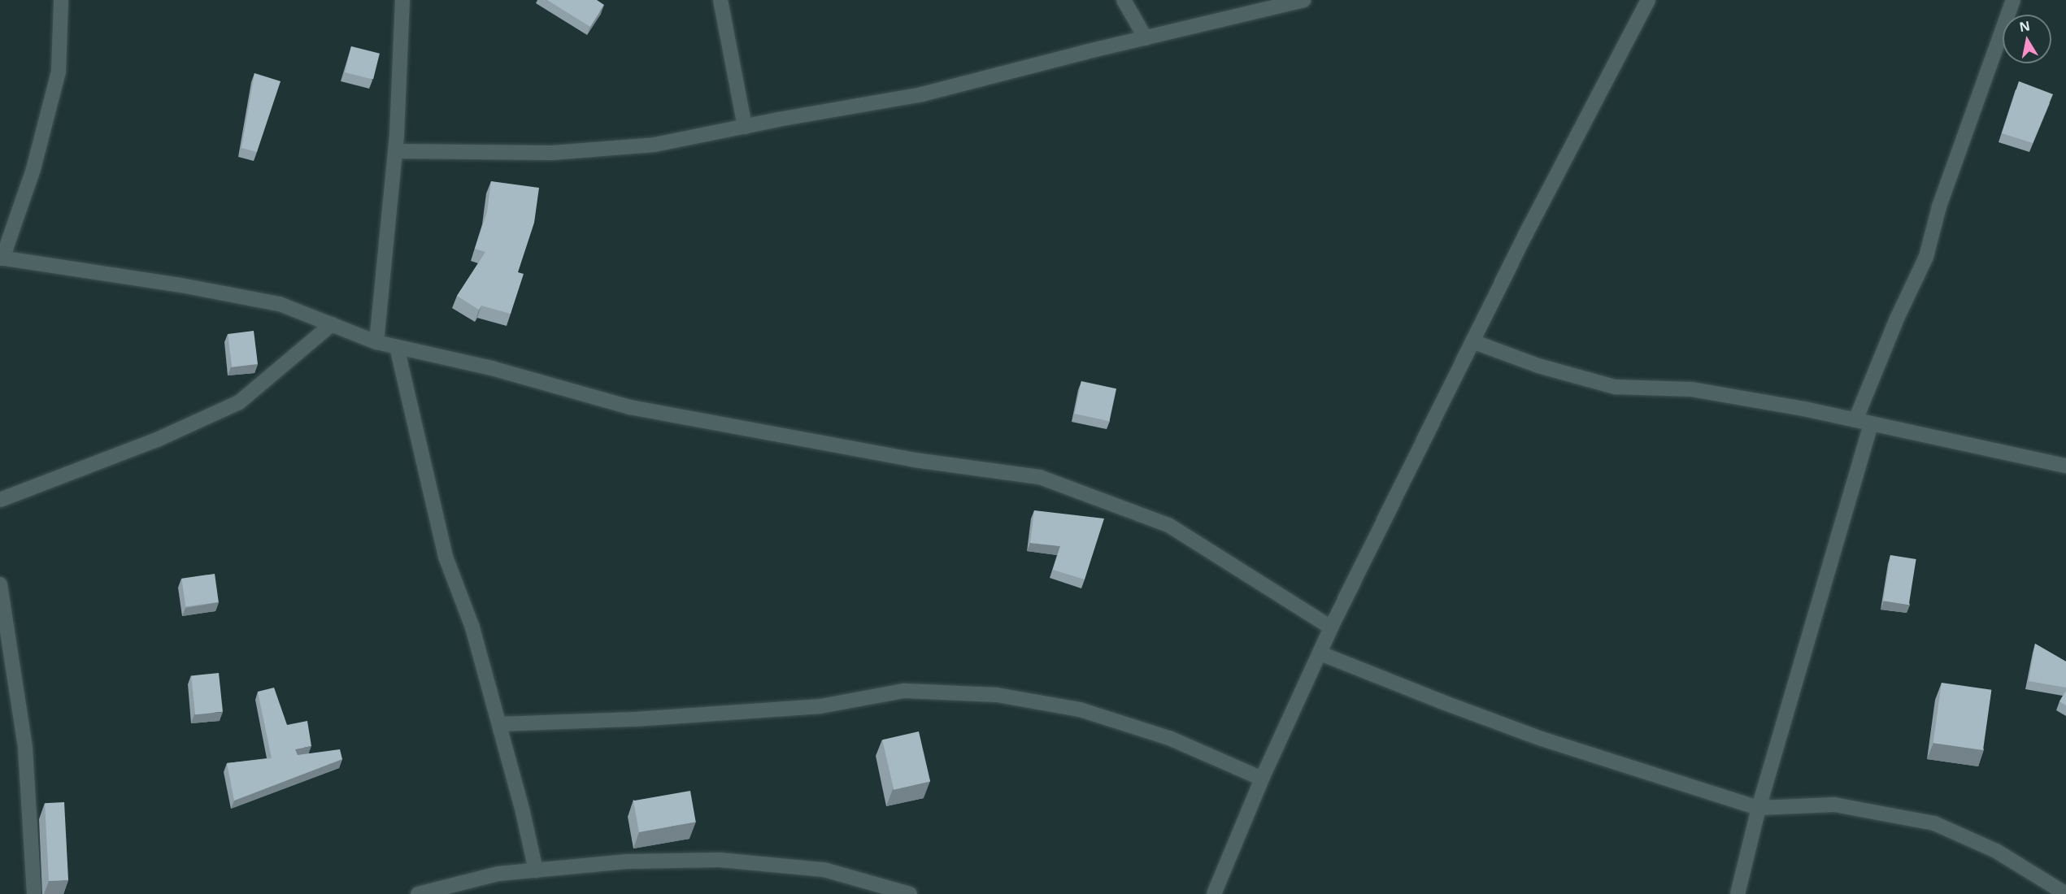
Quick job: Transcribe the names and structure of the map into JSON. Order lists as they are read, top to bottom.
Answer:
{
  "north": "top"
}
